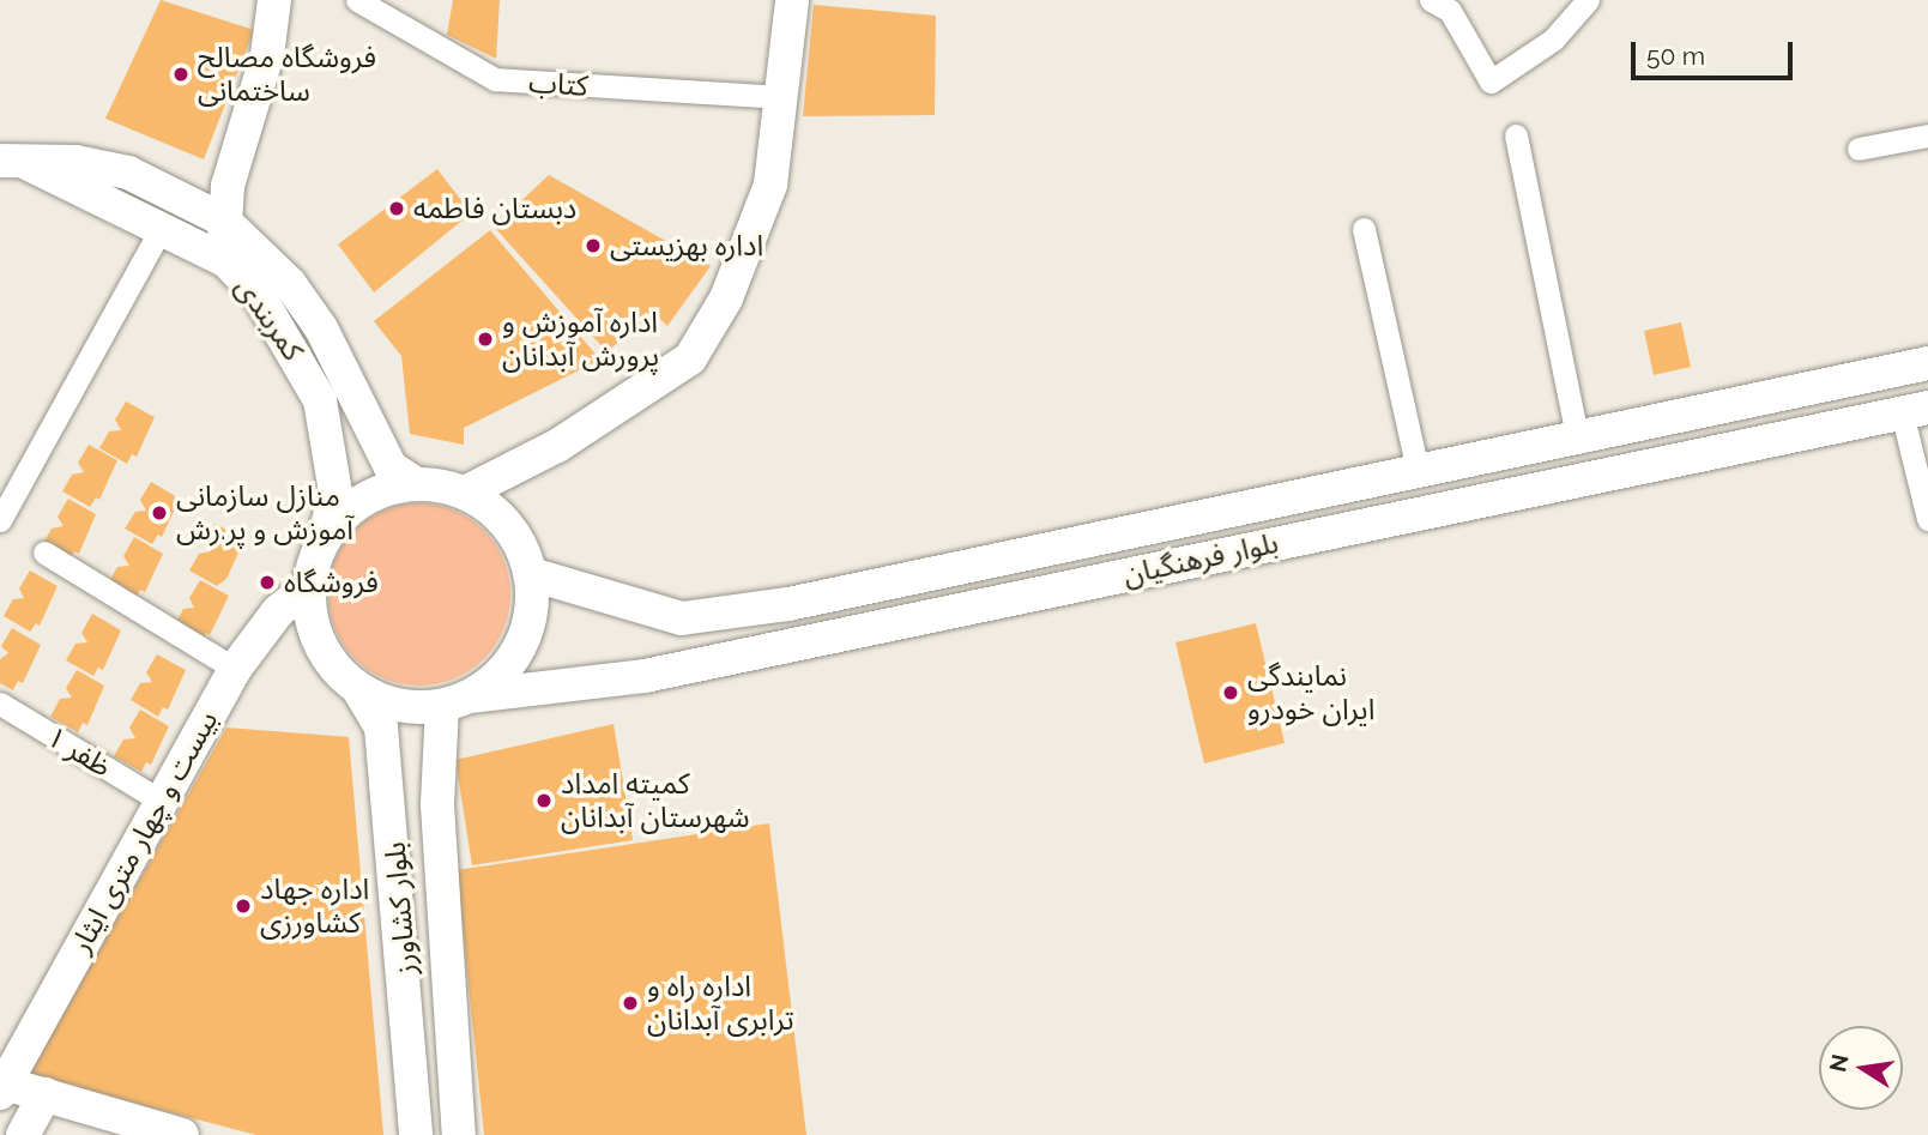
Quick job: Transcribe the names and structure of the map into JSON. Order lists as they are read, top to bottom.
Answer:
{
  "streets": {
    "main road": [
      "کمربندی",
      "بلوار فرهنگیان",
      "بیست و چهار متری ایثار",
      "بلوار کشاورز"
    ],
    "street": ["کتاب", "ظفر ۱"]
  },
  "crossings": [
    ["کمربندی", "بلوار فرهنگیان"],
    ["کمربندی", "بیست و چهار متری ایثار"],
    ["کمربندی", "بلوار کشاورز"],
    ["بلوار فرهنگیان", "بیست و چهار متری ایثار"],
    ["بلوار فرهنگیان", "بلوار کشاورز"],
    ["ظفر ۱", "بیست و چهار متری ایثار"],
    ["بیست و چهار متری ایثار", "بلوار کشاورز"]
  ],
  "places": [
    "فروشگاه مصالح ساختمانی",
    "دبستان فاطمه",
    "اداره بهزیستی",
    "اداره آموزش و پرورش آبدانان",
    "منازل سازمانی آموزش و پر.رش",
    "فروشگاه",
    "نمایندگی ایران خودرو",
    "کمیته امداد شهرستان آبدانان",
    "اداره جهاد کشاورزی",
    "اداره راه و ترابری آبدانان"
  ],
  "scale_bar": "50 m",
  "north": "left"
}
